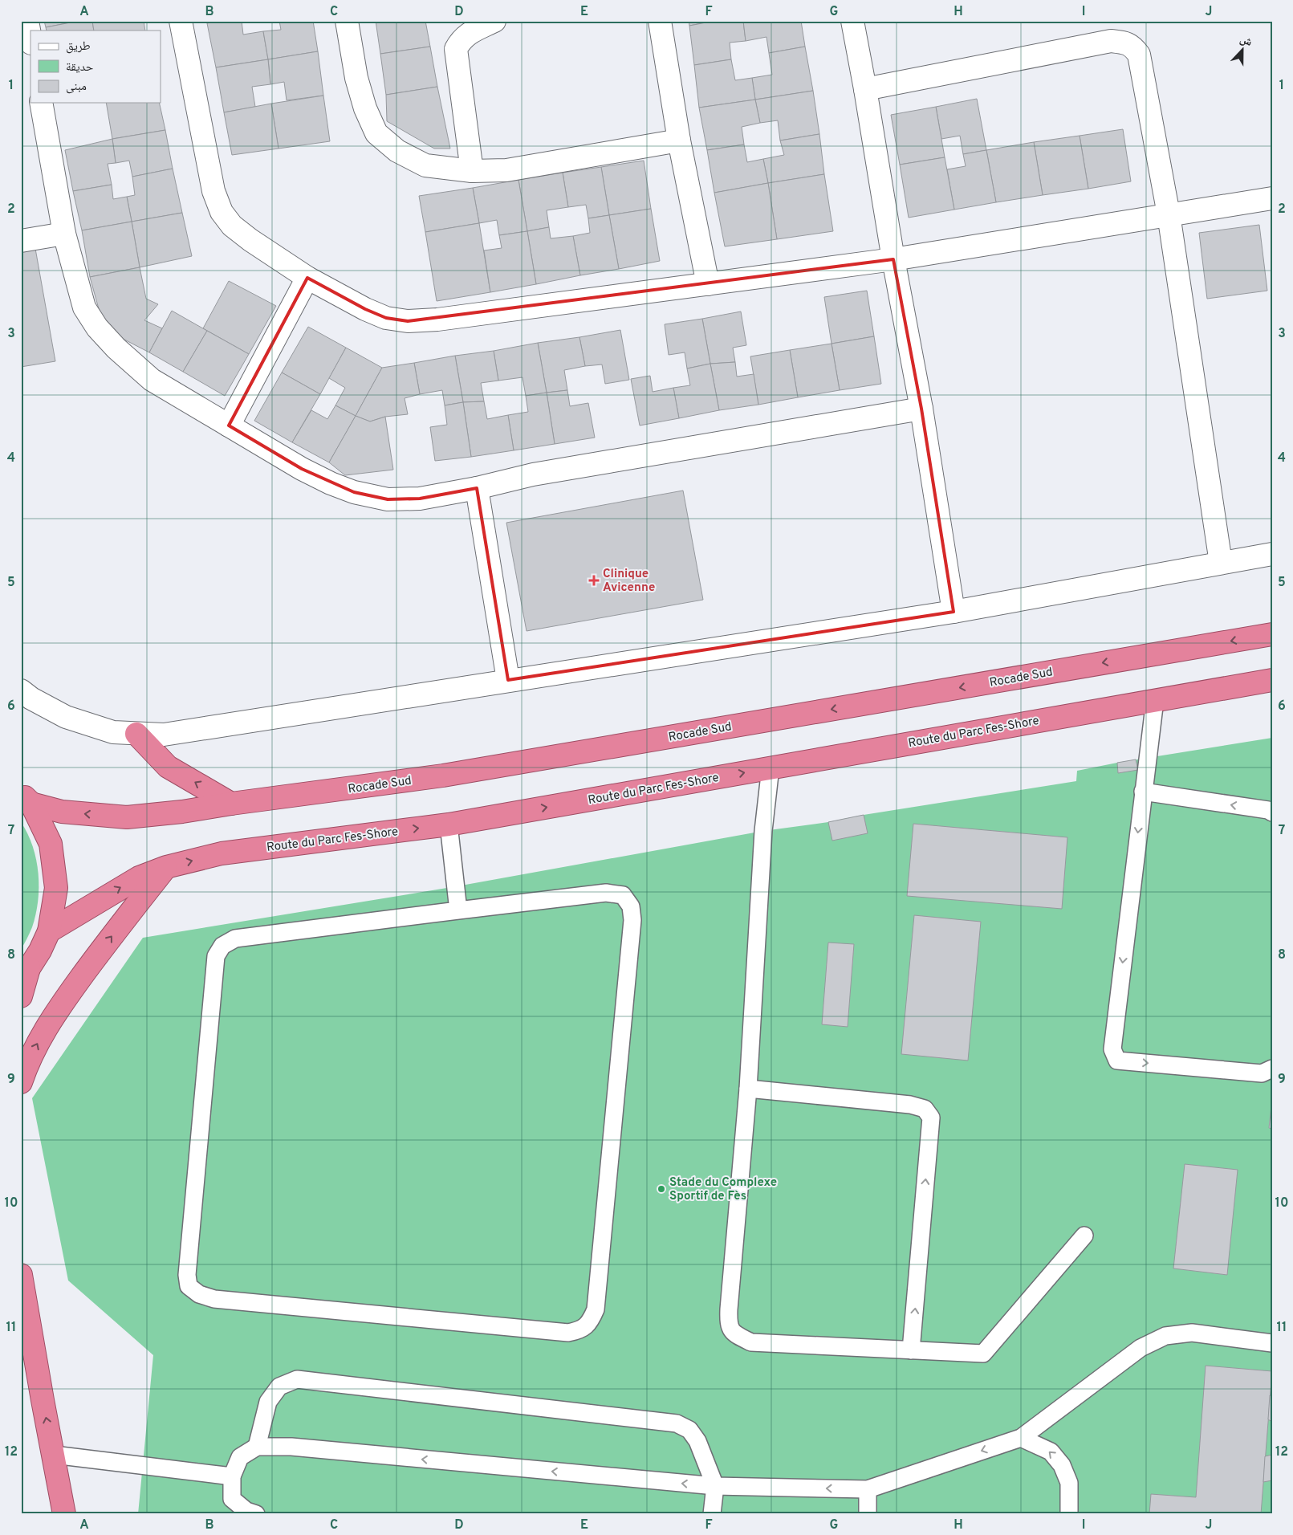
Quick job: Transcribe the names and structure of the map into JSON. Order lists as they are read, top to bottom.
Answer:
{
  "streets": {
    "highway": ["Rocade Sud", "Route du Parc Fes-Shore"]
  },
  "one_way": ["Rocade Sud", "Route du Parc Fes-Shore"],
  "places": {
    "health": ["Clinique Avicenne"],
    "other": ["Stade du Complexe Sportif de Fès"]
  },
  "legend": ["طريق", "حديقة", "مبنى"],
  "north": "top",
  "grid": {
    "columns": [
      "A",
      "B",
      "C",
      "D",
      "E",
      "F",
      "G",
      "H",
      "I",
      "J"
    ],
    "rows": [
      "1",
      "2",
      "3",
      "4",
      "5",
      "6",
      "7",
      "8",
      "9",
      "10",
      "11",
      "12"
    ]
  }
}
